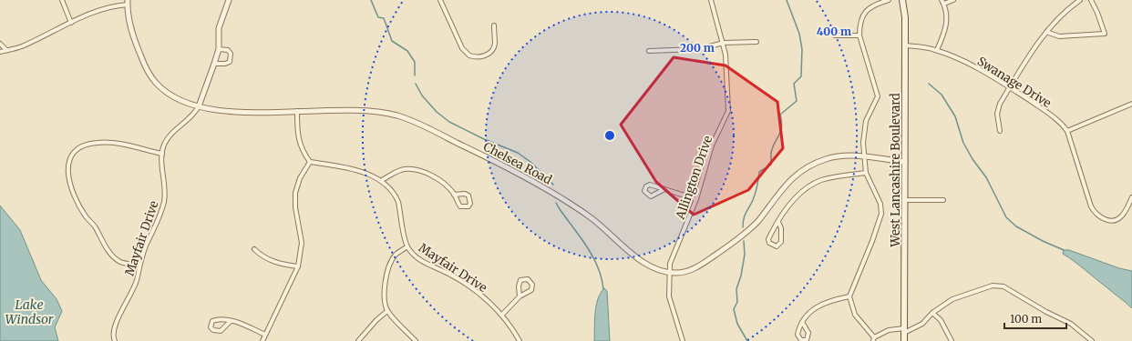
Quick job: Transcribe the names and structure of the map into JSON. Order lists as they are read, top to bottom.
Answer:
{
  "streets": {
    "main road": ["West Lancashire Boulevard"],
    "street": [
      "Swanage Drive",
      "Chelsea Road",
      "Allington Drive",
      "Mayfair Drive"
    ]
  },
  "crossings": [
    ["Swanage Drive", "West Lancashire Boulevard"],
    ["Chelsea Road", "West Lancashire Boulevard"],
    ["Chelsea Road", "Allington Drive"],
    ["Chelsea Road", "Mayfair Drive"]
  ],
  "water": ["Lake Windsor"],
  "scale_bar": "100 m",
  "rings": ["400 m", "200 m"]
}
